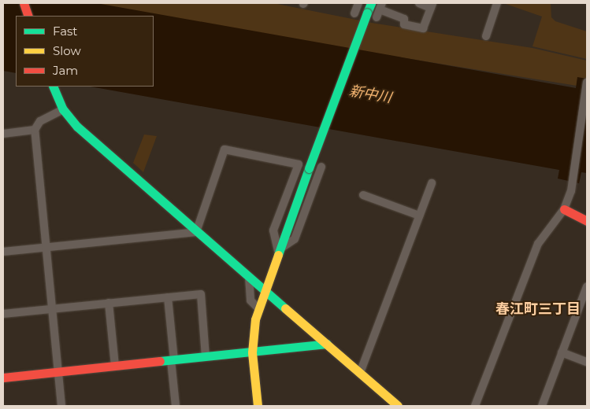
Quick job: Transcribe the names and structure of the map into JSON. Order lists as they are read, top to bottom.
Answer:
{
  "districts": ["春江町三丁目"],
  "water": ["新中川"],
  "legend": ["Fast", "Slow", "Jam"]
}
